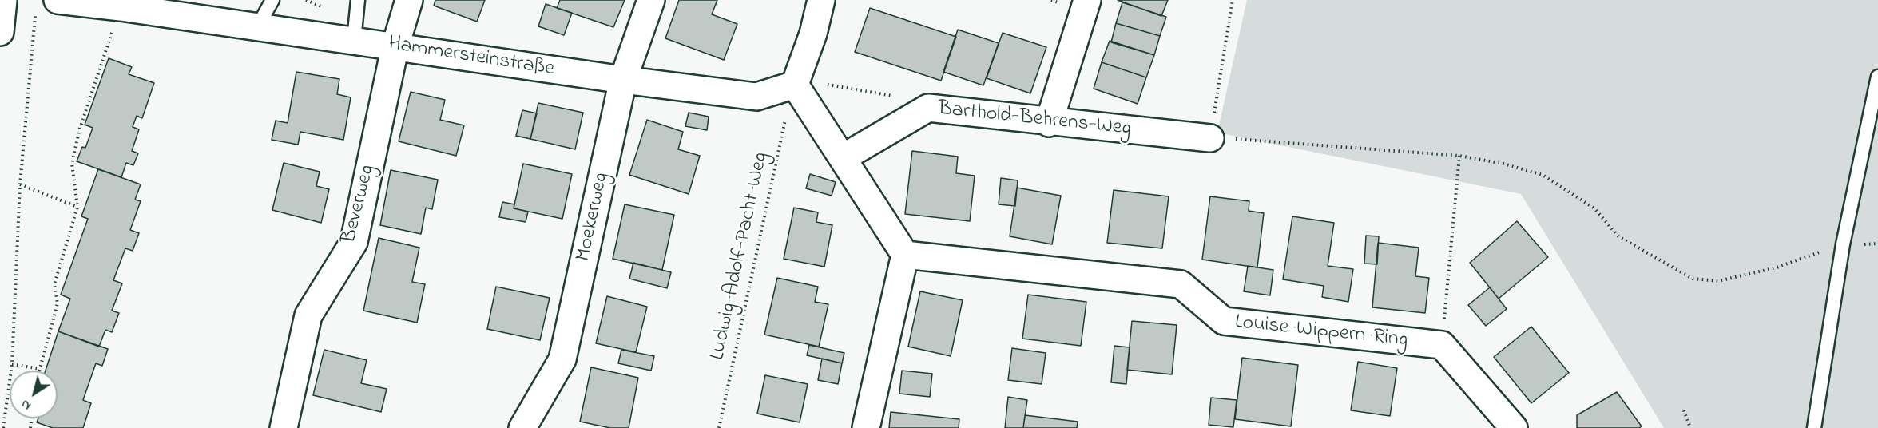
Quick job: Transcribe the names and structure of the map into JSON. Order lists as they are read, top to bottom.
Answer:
{
  "streets": {
    "street": [
      "Hammersteinstraße",
      "Barthold-Behrens-Weg",
      "Beverweg",
      "Moekerweg",
      "Louise-Wippern-Ring"
    ],
    "path": ["Ludwig-Adolf-Pacht-Weg"]
  },
  "crossings": [
    ["Hammersteinstraße", "Beverweg"],
    ["Hammersteinstraße", "Moekerweg"],
    ["Hammersteinstraße", "Ludwig-Adolf-Pacht-Weg"]
  ],
  "north": "bottom left"
}
